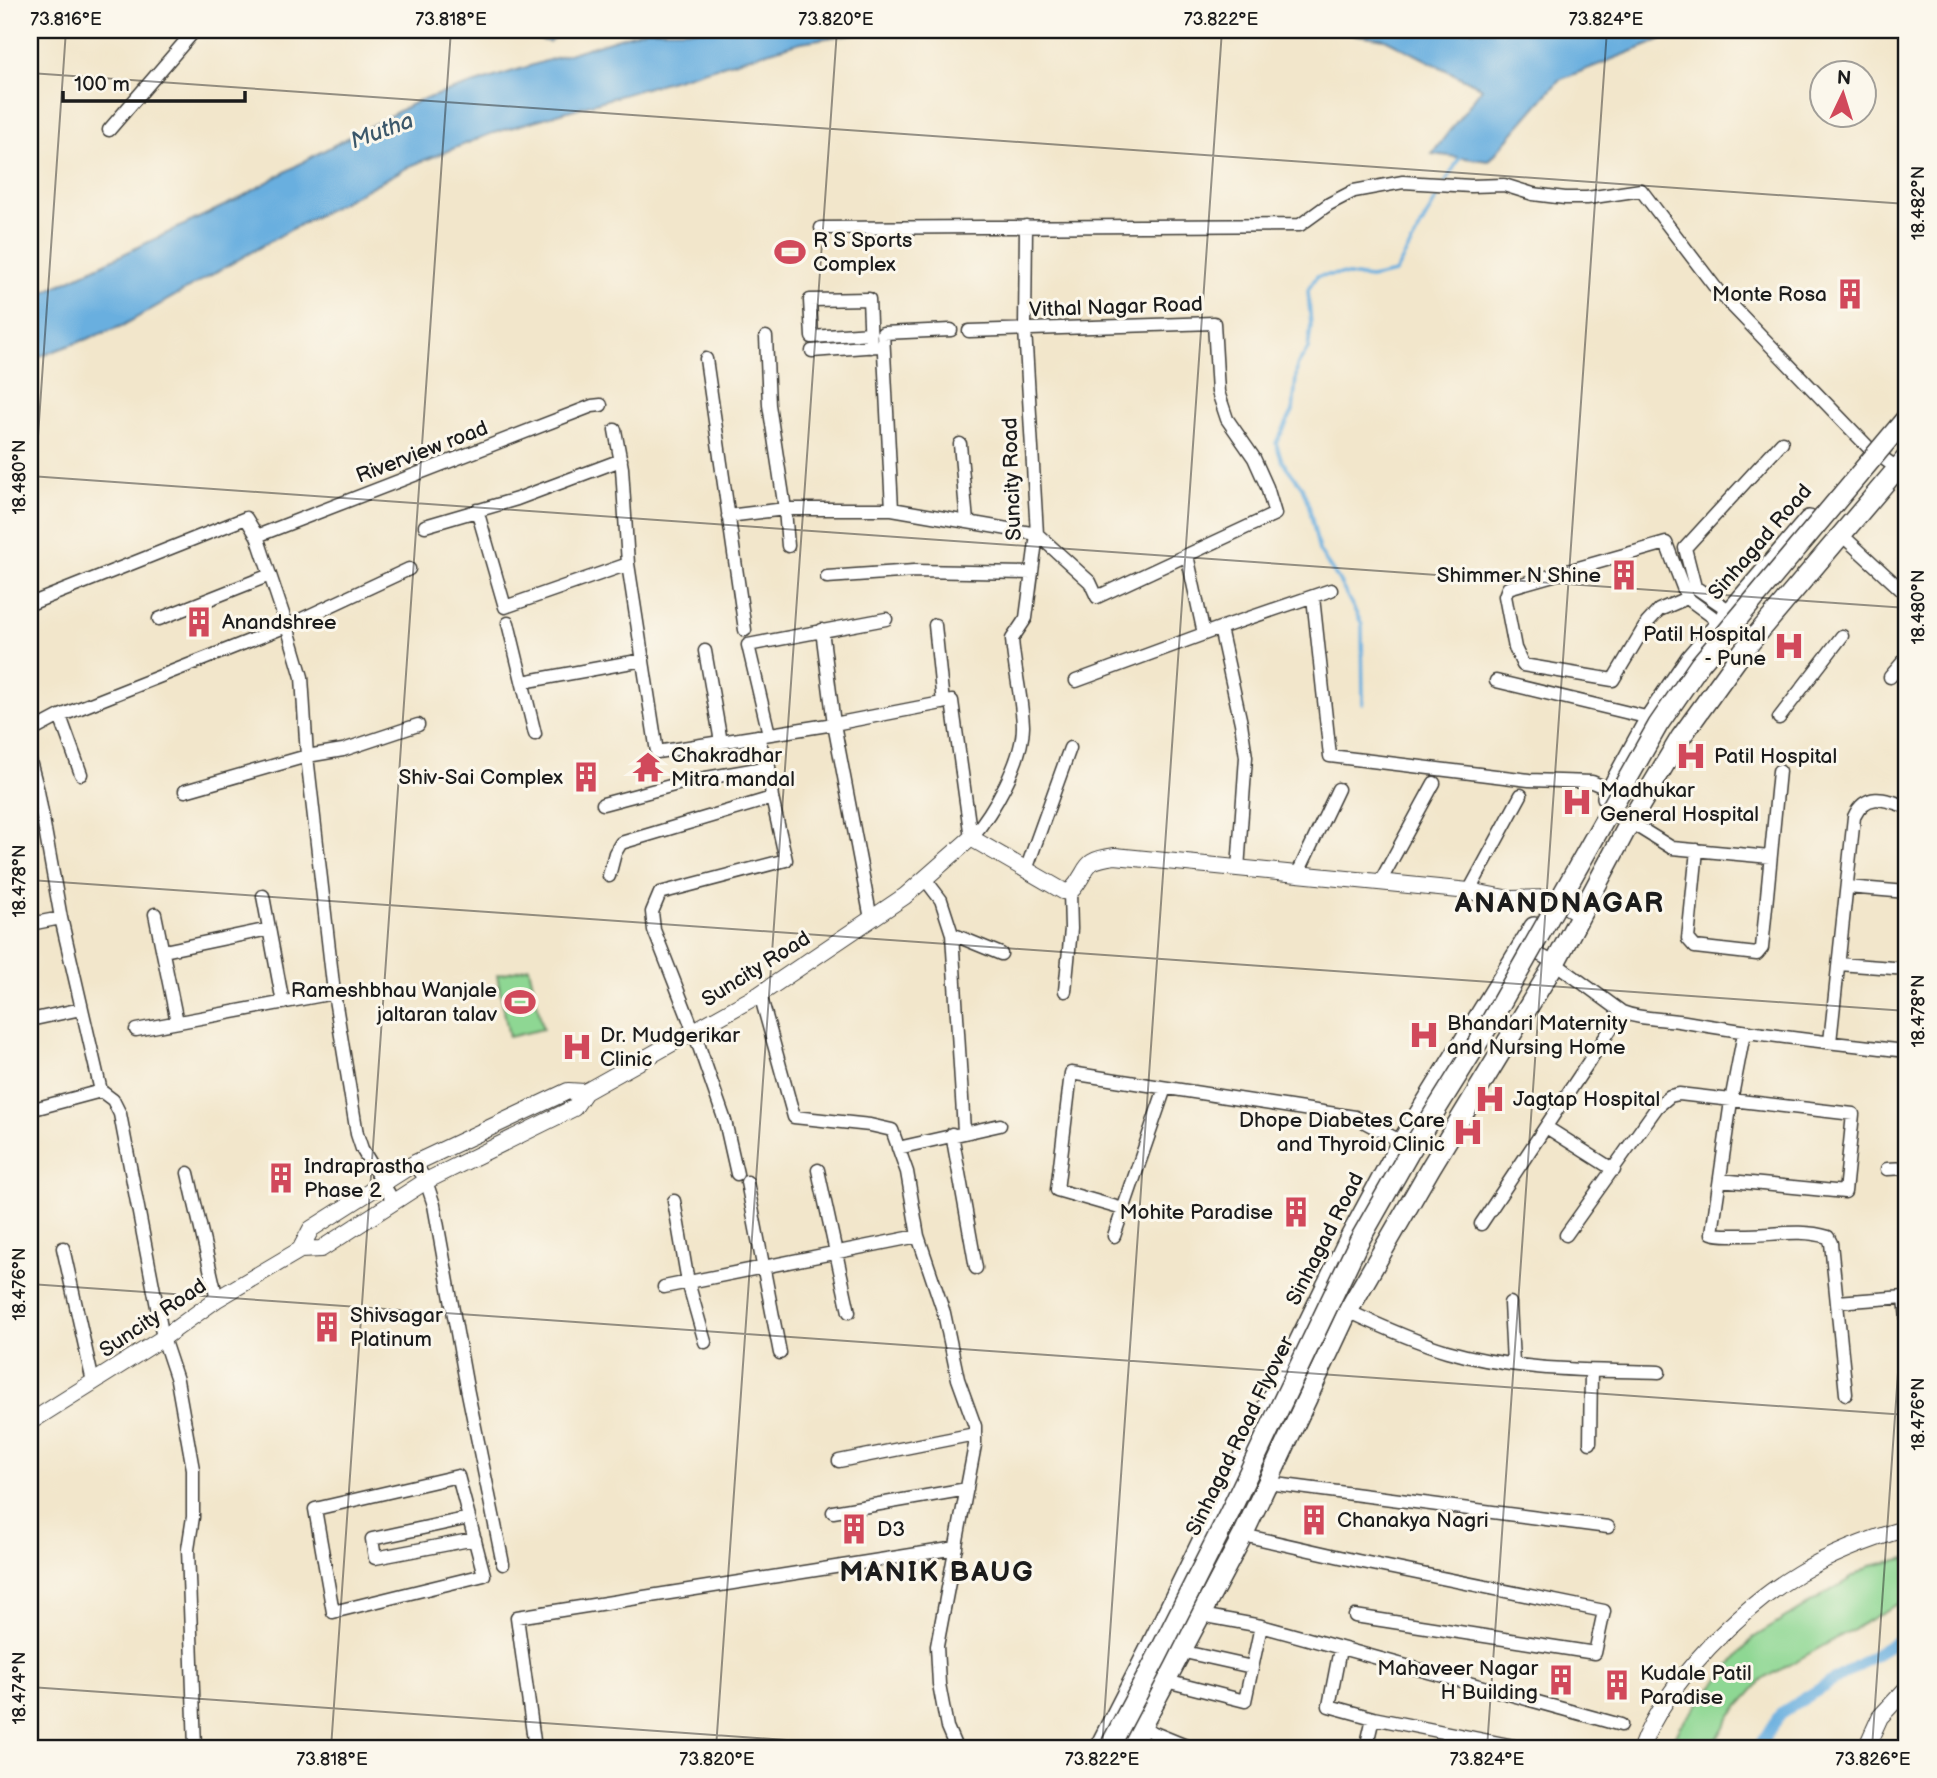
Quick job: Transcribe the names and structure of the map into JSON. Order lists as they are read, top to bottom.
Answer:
{
  "streets": {
    "main road": ["Sinhagad Road", "Sinhagad Road Flyover"],
    "street": ["Vithal Nagar Road", "Riverview road", "Suncity Road"]
  },
  "crossings": [
    ["Vithal Nagar Road", "Suncity Road"]
  ],
  "districts": ["ANANDNAGAR", "MANIK BAUG"],
  "water": ["Mutha"],
  "places": {
    "sports": ["R S Sports Complex", "Rameshbhau Wanjale jaltaran talav"],
    "building": [
      "Monte Rosa",
      "Shimmer N Shine",
      "Anandshree",
      "Shiv-Sai Complex",
      "Indraprastha Phase 2",
      "Mohite Paradise",
      "Shivsagar Platinum",
      "Chanakya Nagri",
      "D3",
      "Mahaveer Nagar H Building",
      "Kudale Patil Paradise"
    ],
    "hospital": [
      "Patil Hospital - Pune",
      "Patil Hospital",
      "Madhukar General Hospital",
      "Bhandari Maternity and Nursing Home",
      "Dr. Mudgerikar Clinic",
      "Jagtap Hospital",
      "Dhope Diabetes Care and Thyroid Clinic"
    ],
    "temple": ["Chakradhar Mitra mandal"]
  },
  "scale_bar": "100 m",
  "north": "top",
  "coordinates": [
    "73.816°E",
    "73.818°E",
    "73.820°E",
    "73.822°E",
    "73.824°E",
    "18.482°N",
    "18.480°N",
    "18.478°N",
    "18.476°N",
    "18.474°N",
    "73.826°E"
  ]
}
